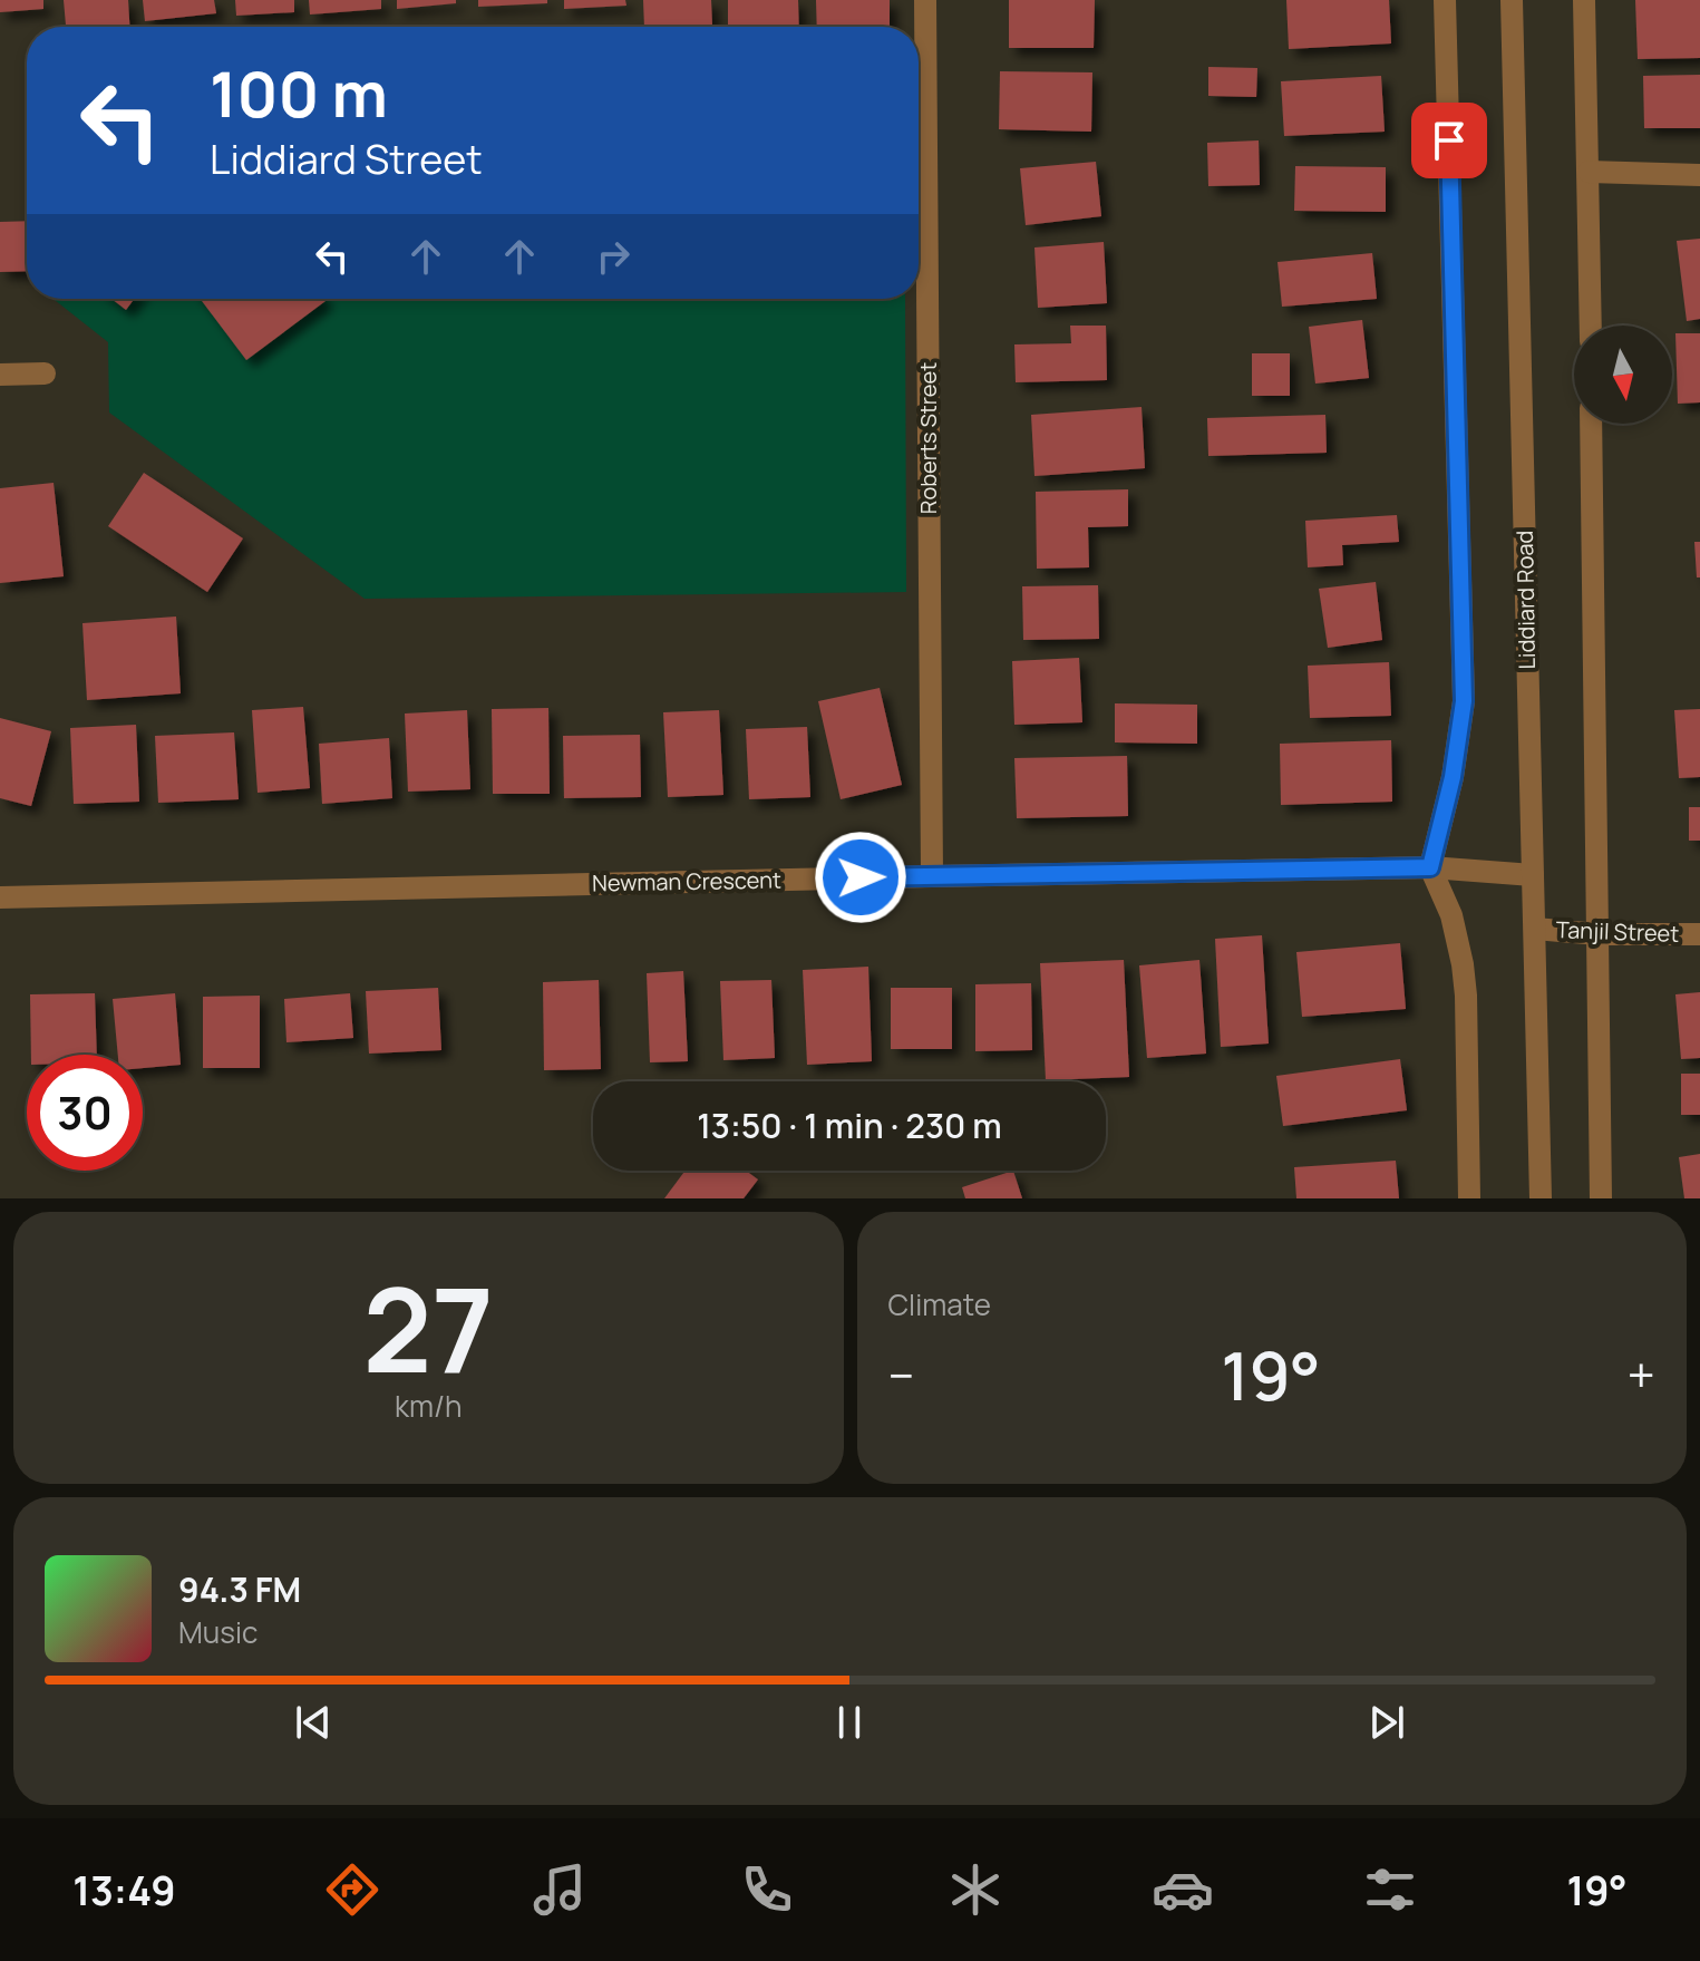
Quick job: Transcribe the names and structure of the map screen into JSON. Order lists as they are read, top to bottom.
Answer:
{
  "streets": {
    "street": [
      "Roberts Street",
      "Liddiard Road",
      "Newman Crescent",
      "Tanjil Street"
    ]
  },
  "crossings": [
    ["Roberts Street", "Newman Crescent"],
    ["Liddiard Road", "Newman Crescent"],
    ["Liddiard Road", "Tanjil Street"]
  ],
  "north": "bottom",
  "page": {
    "turn": ["100 m", "Liddiard Street"],
    "limit": "30",
    "trip": "13:50 · 1 min · 230 m",
    "tile": [
      ["27", "km/h"],
      "Climate"
    ],
    "heat": ["−", "19°", "+"],
    "song": ["94.3 FM", "Music"],
    "tabs": ["13:49", "19°"]
  }
}
